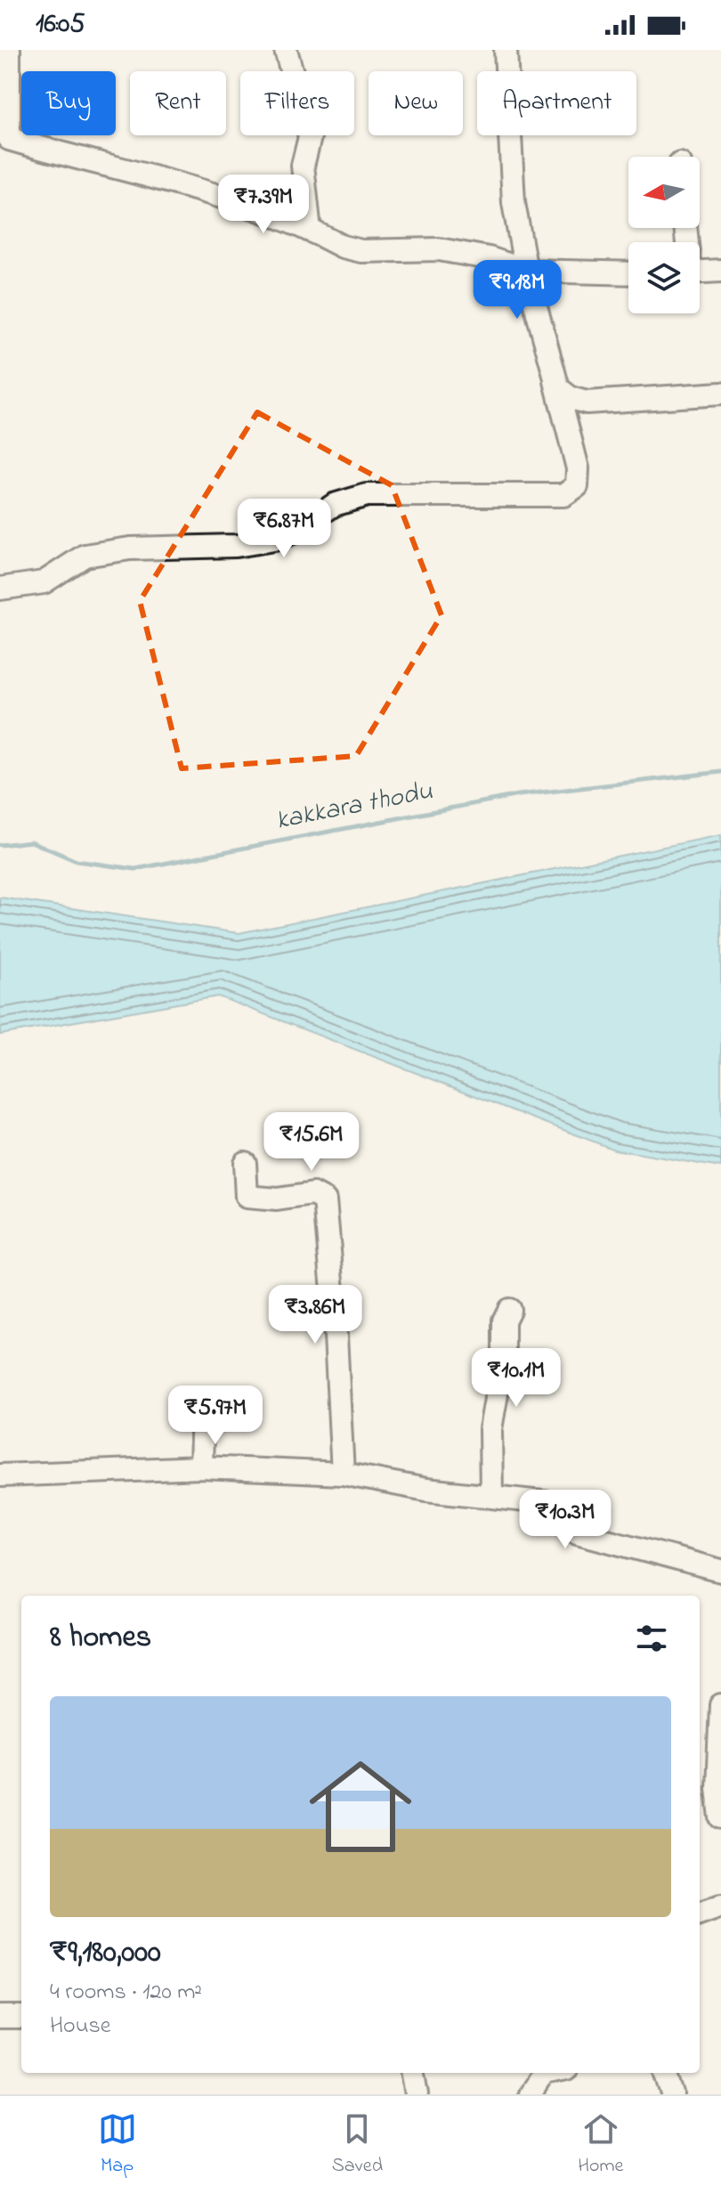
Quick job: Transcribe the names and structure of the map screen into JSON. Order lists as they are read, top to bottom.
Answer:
{
  "water": ["kakkara thodu"],
  "north": "left",
  "page": {
    "status": "16:05",
    "chip": [
      "Buy",
      "Rent",
      "Filters",
      "New",
      "Apartment"
    ],
    "price": [
      "₹7.39M",
      "₹9.18M",
      "₹6.87M",
      "₹15.6M",
      "₹3.86M",
      "₹10.1M",
      "₹5.97M",
      "₹10.3M"
    ],
    "heading": "8 homes",
    "list": [
      {
        "name": "₹9,180,000",
        "note": "4 rooms · 120 m² · House"
      }
    ],
    "tabs": ["Map", "Saved", "Home"]
  }
}
